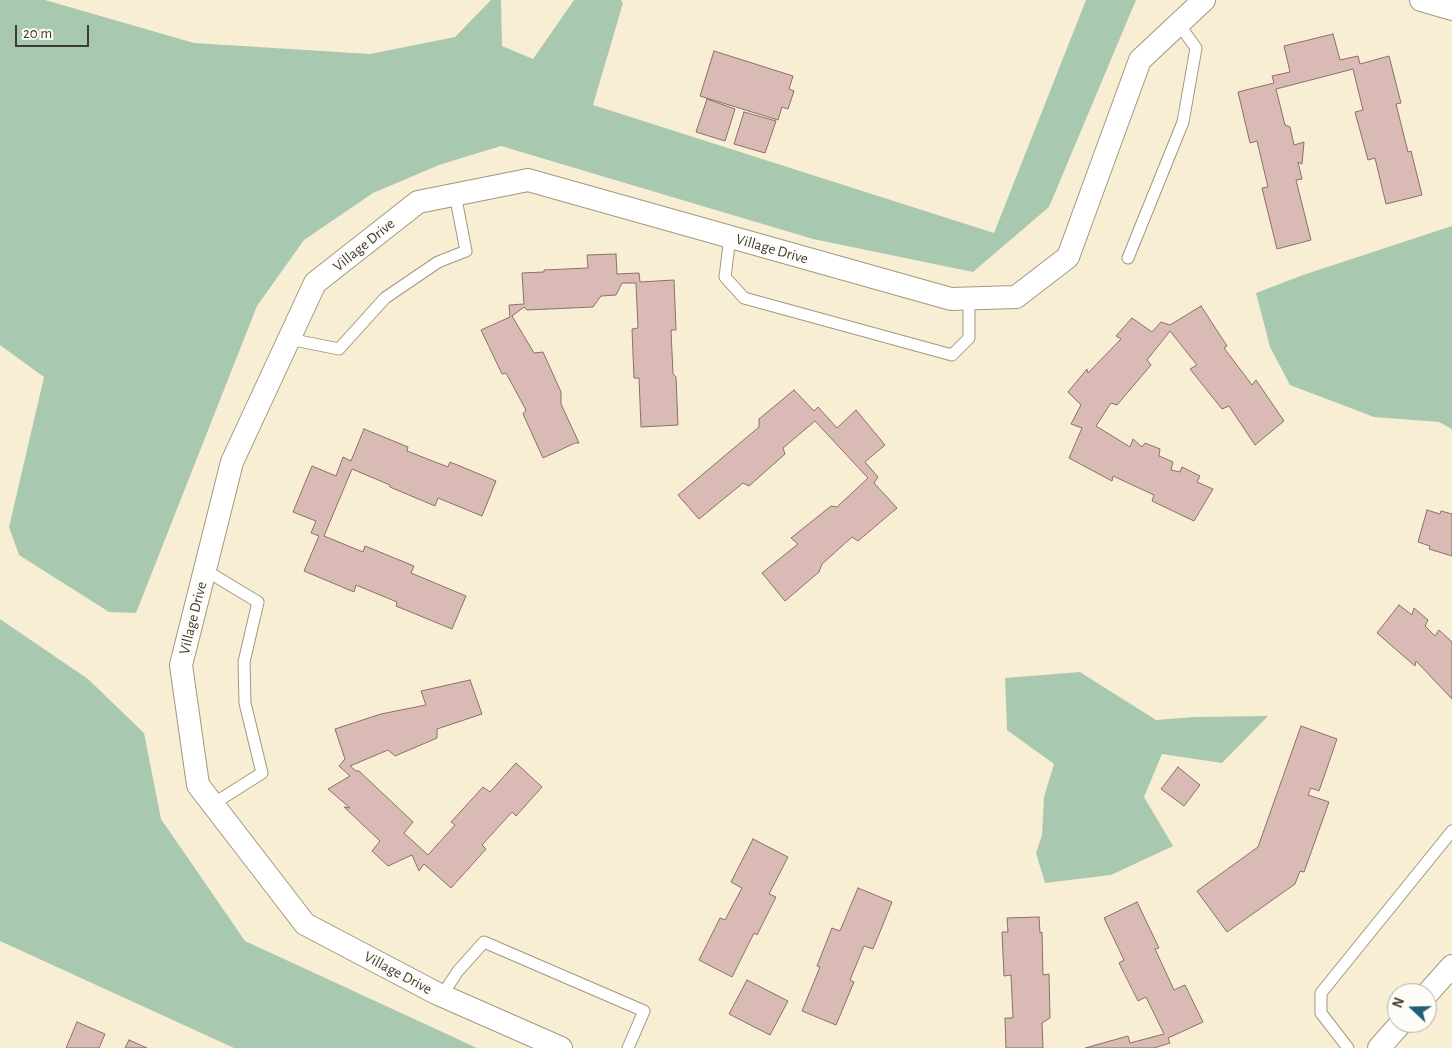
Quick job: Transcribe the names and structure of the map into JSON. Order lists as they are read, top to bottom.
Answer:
{
  "streets": {
    "street": ["Village Drive"]
  },
  "scale_bar": "20 m",
  "north": "left"
}
